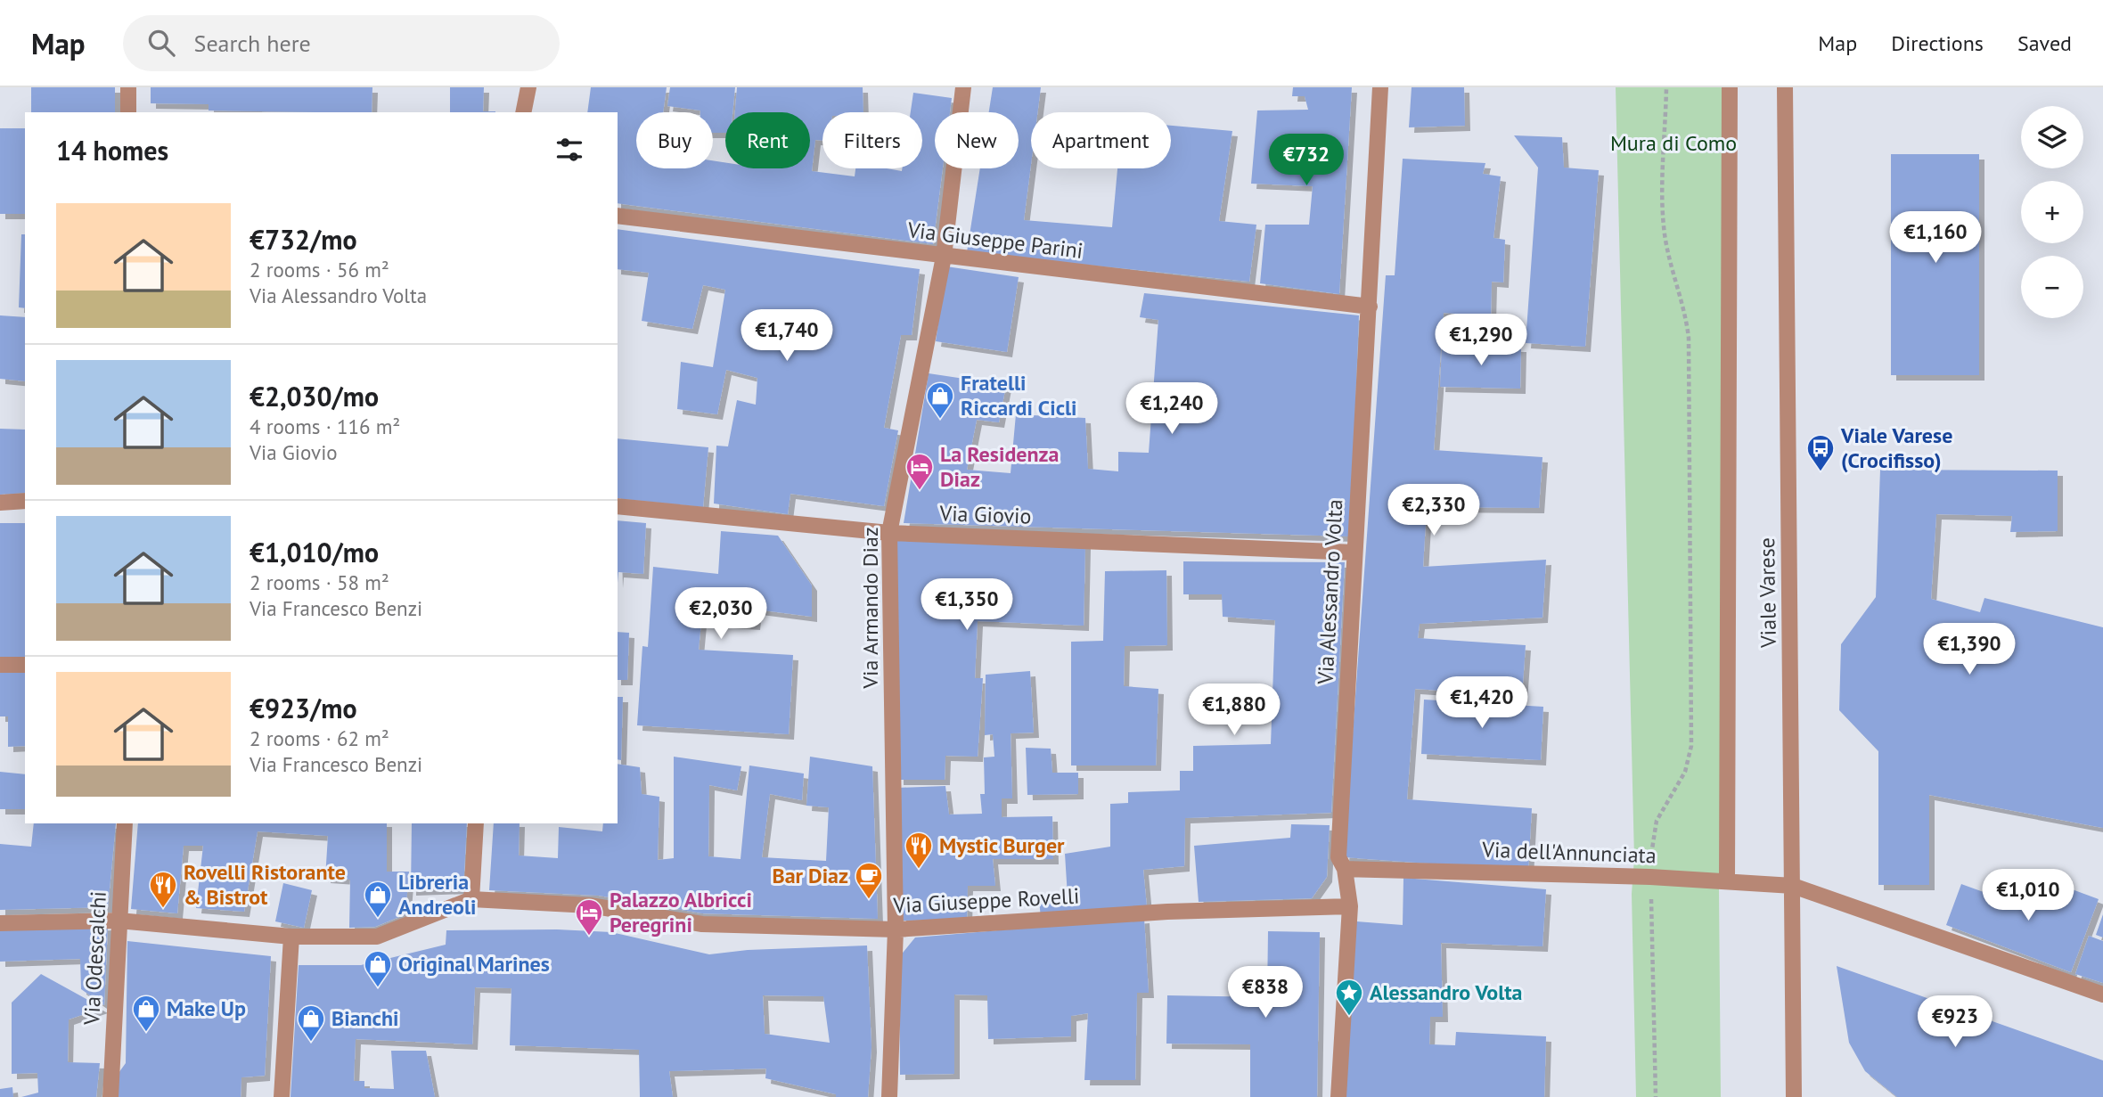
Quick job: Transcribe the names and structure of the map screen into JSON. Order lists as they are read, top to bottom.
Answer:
{
  "streets": {
    "street": [
      "Via Giuseppe Parini",
      "Via Giovio",
      "Via Alessandro Volta",
      "Viale Varese",
      "Via Armando Diaz",
      "Via dell'Annunciata",
      "Via Giuseppe Rovelli",
      "Via Odescalchi"
    ]
  },
  "crossings": [
    ["Via Giuseppe Parini", "Via Alessandro Volta"],
    ["Via Giuseppe Parini", "Via Armando Diaz"],
    ["Via Giovio", "Via Alessandro Volta"],
    ["Via Giovio", "Via Armando Diaz"],
    ["Via Alessandro Volta", "Via dell'Annunciata"],
    ["Via Alessandro Volta", "Via Giuseppe Rovelli"],
    ["Viale Varese", "Via dell'Annunciata"],
    ["Via Armando Diaz", "Via Giuseppe Rovelli"],
    ["Via Giuseppe Rovelli", "Via Odescalchi"]
  ],
  "parks": ["Mura di Como"],
  "places": {
    "shop": [
      "Fratelli Riccardi Cicli",
      "Libreria Andreoli",
      "Original Marines",
      "Make Up",
      "Bianchi"
    ],
    "bus stop": ["Viale Varese (Crocifisso)"],
    "hotel": ["La Residenza Diaz", "Palazzo Albricci Peregrini"],
    "restaurant": ["Mystic Burger", "Rovelli Ristorante & Bistrot"],
    "cafe": ["Bar Diaz"],
    "place": ["Alessandro Volta"]
  },
  "page": {
    "header": "Map",
    "search": "Search here",
    "nav": ["Map", "Directions", "Saved"],
    "map_buttons": ["+", "−"],
    "chip": [
      "Buy",
      "Rent",
      "Filters",
      "New",
      "Apartment"
    ],
    "heading": "14 homes",
    "price": [
      "€732",
      "€1,160",
      "€1,740",
      "€1,290",
      "€1,240",
      "€2,330",
      "€1,350",
      "€2,030",
      "€1,390",
      "€1,420",
      "€1,880",
      "€1,010",
      "€838",
      "€923"
    ],
    "list": [
      {
        "name": "€732/mo",
        "note": "2 rooms · 56 m² · Via Alessandro Volta"
      },
      {
        "name": "€2,030/mo",
        "note": "4 rooms · 116 m² · Via Giovio"
      },
      {
        "name": "€1,010/mo",
        "note": "2 rooms · 58 m² · Via Francesco Benzi"
      },
      {
        "name": "€923/mo",
        "note": "2 rooms · 62 m² · Via Francesco Benzi"
      }
    ]
  }
}
